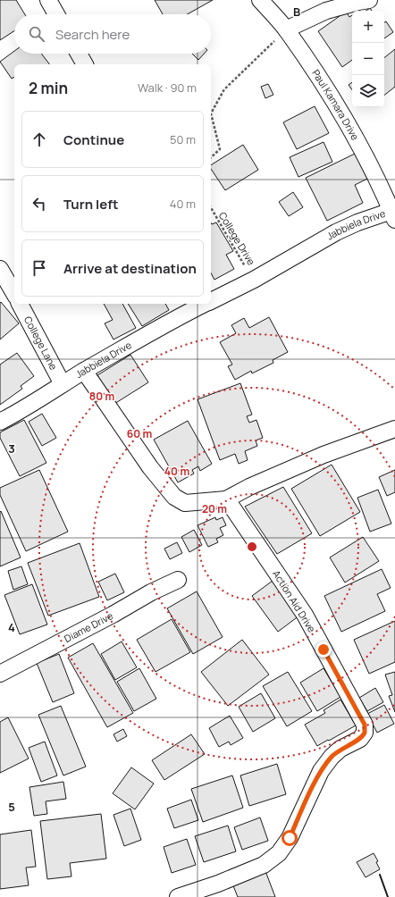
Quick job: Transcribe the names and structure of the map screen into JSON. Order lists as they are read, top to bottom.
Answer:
{
  "streets": {
    "street": [
      "Paul Kamara Drive",
      "Jabbiela Drive",
      "College Lane",
      "Action Aid Drive",
      "Diame Drive"
    ],
    "path": ["College Drive"]
  },
  "crossings": [
    ["Paul Kamara Drive", "Jabbiela Drive"],
    ["Jabbiela Drive", "College Drive"],
    ["Jabbiela Drive", "College Lane"]
  ],
  "page": {
    "map_buttons": ["+", "−"],
    "search": "Search here",
    "heading": ["2 min", "Walk · 90 m"],
    "list": [
      ["Continue", "50 m"],
      ["Turn left", "40 m"],
      "Arrive at destination"
    ]
  },
  "grid": {
    "columns": ["B"],
    "rows": ["3", "4", "5"]
  },
  "rings": [
    "80 m",
    "60 m",
    "40 m",
    "20 m"
  ]
}
